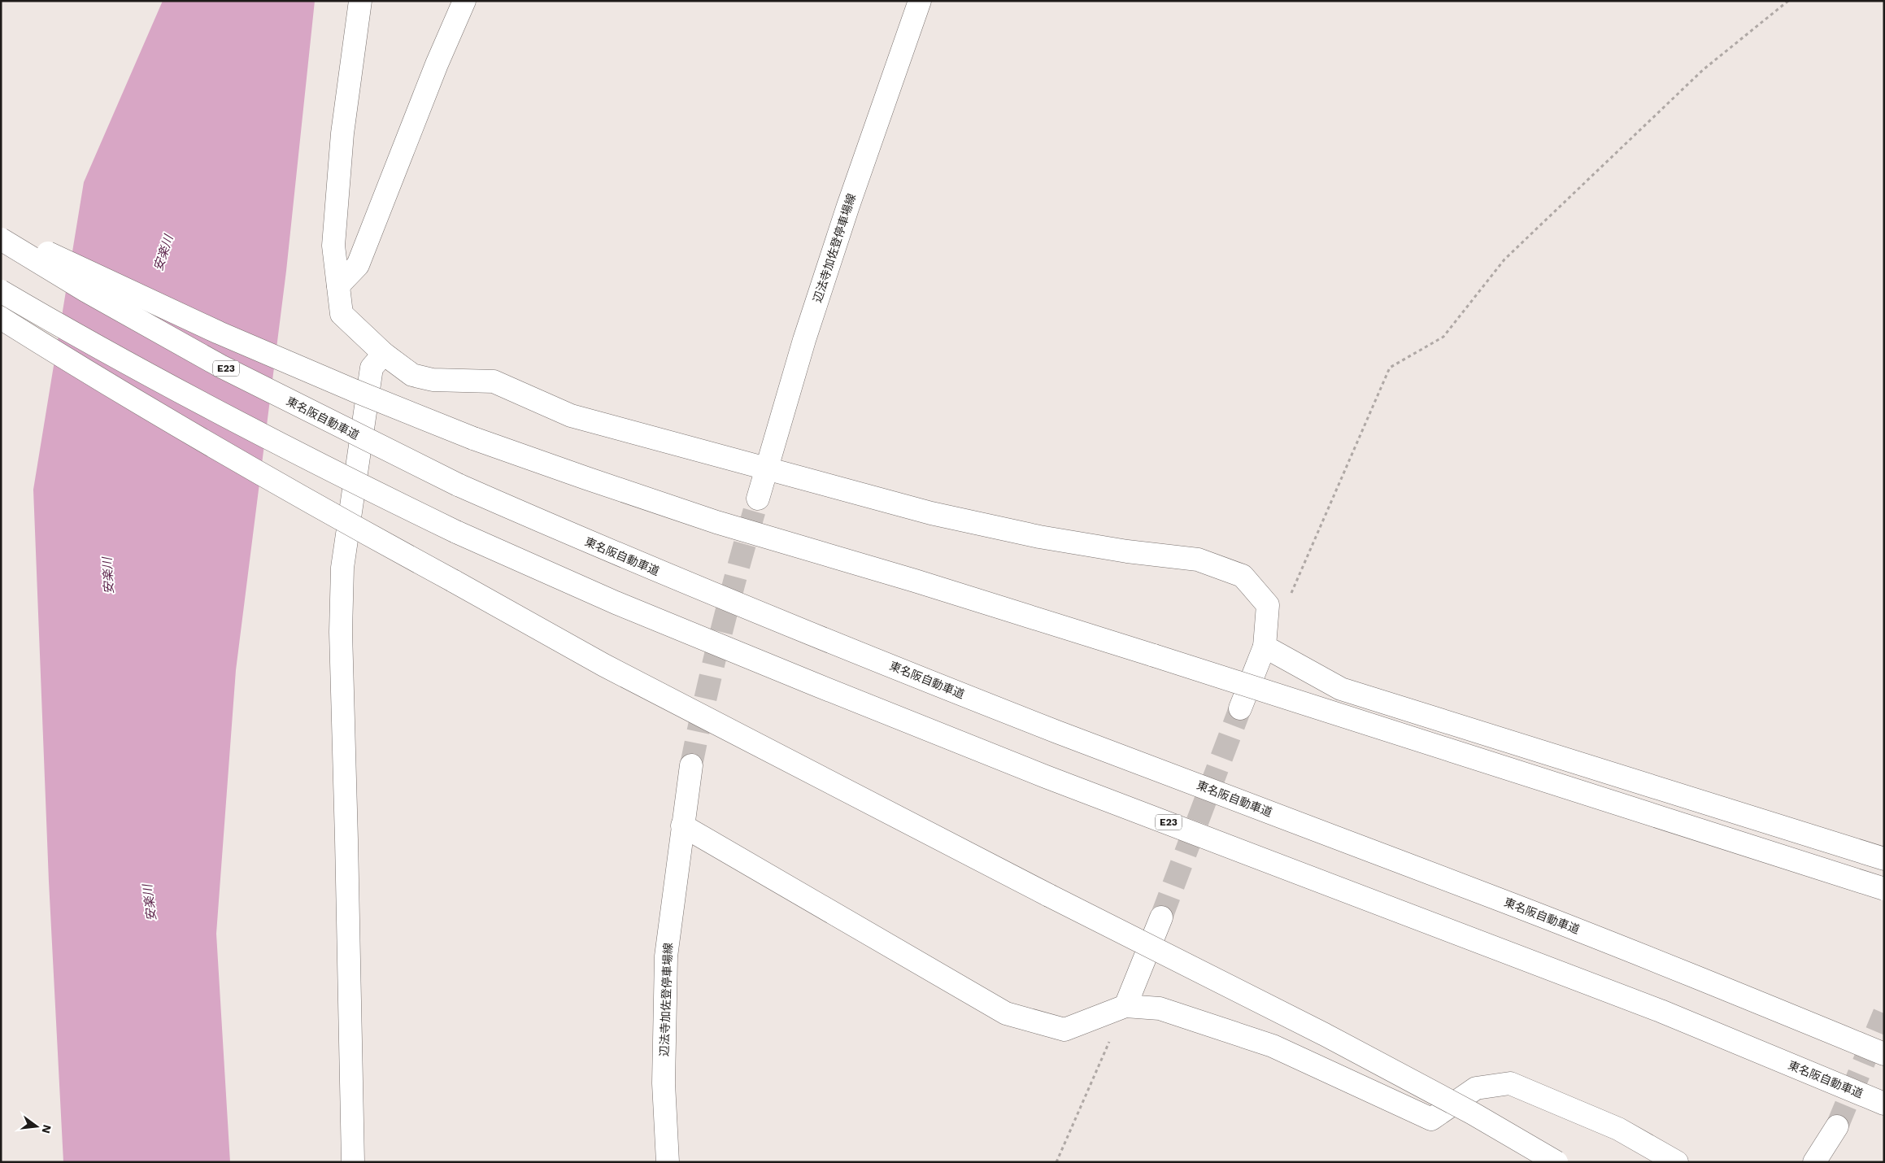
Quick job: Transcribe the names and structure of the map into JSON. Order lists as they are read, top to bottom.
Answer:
{
  "streets": {
    "main road": ["辺法寺加佐登停車場線", "E23", "東名阪自動車道"]
  },
  "water": ["安楽川"],
  "north": "right"
}
